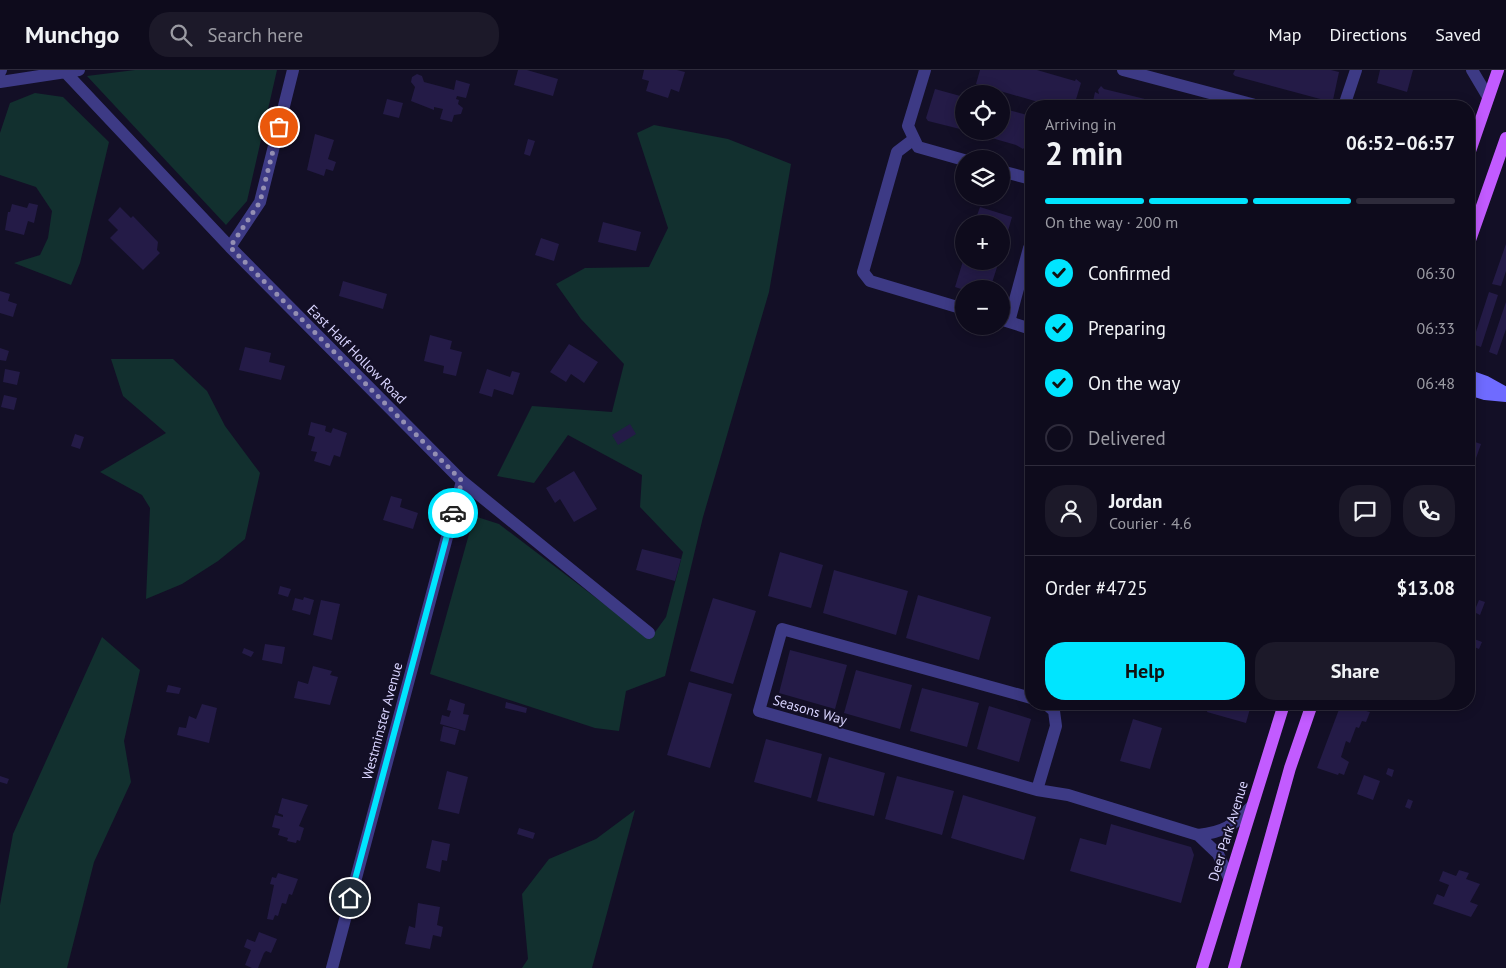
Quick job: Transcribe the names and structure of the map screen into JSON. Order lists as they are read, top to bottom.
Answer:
{
  "streets": {
    "main road": ["Deer Park Avenue"],
    "street": ["East Half Hollow Road", "Seasons Way", "Westminster Avenue"]
  },
  "crossings": [
    ["East Half Hollow Road", "Westminster Avenue"]
  ],
  "page": {
    "header": "Munchgo",
    "search": "Search here",
    "nav": ["Map", "Directions", "Saved"],
    "map_buttons": ["+", "−"],
    "heading": ["2 min", "Arriving in", "06:52–06:57"],
    "panel": [
      "Jordan",
      "Courier · 4.6",
      "Order #4725",
      "$13.08"
    ],
    "bar": "On the way · 200 m",
    "list": [
      ["Confirmed", "06:30"],
      ["Preparing", "06:33"],
      ["On the way", "06:48"],
      "Delivered"
    ],
    "buttons": ["Help", "Share"]
  }
}
